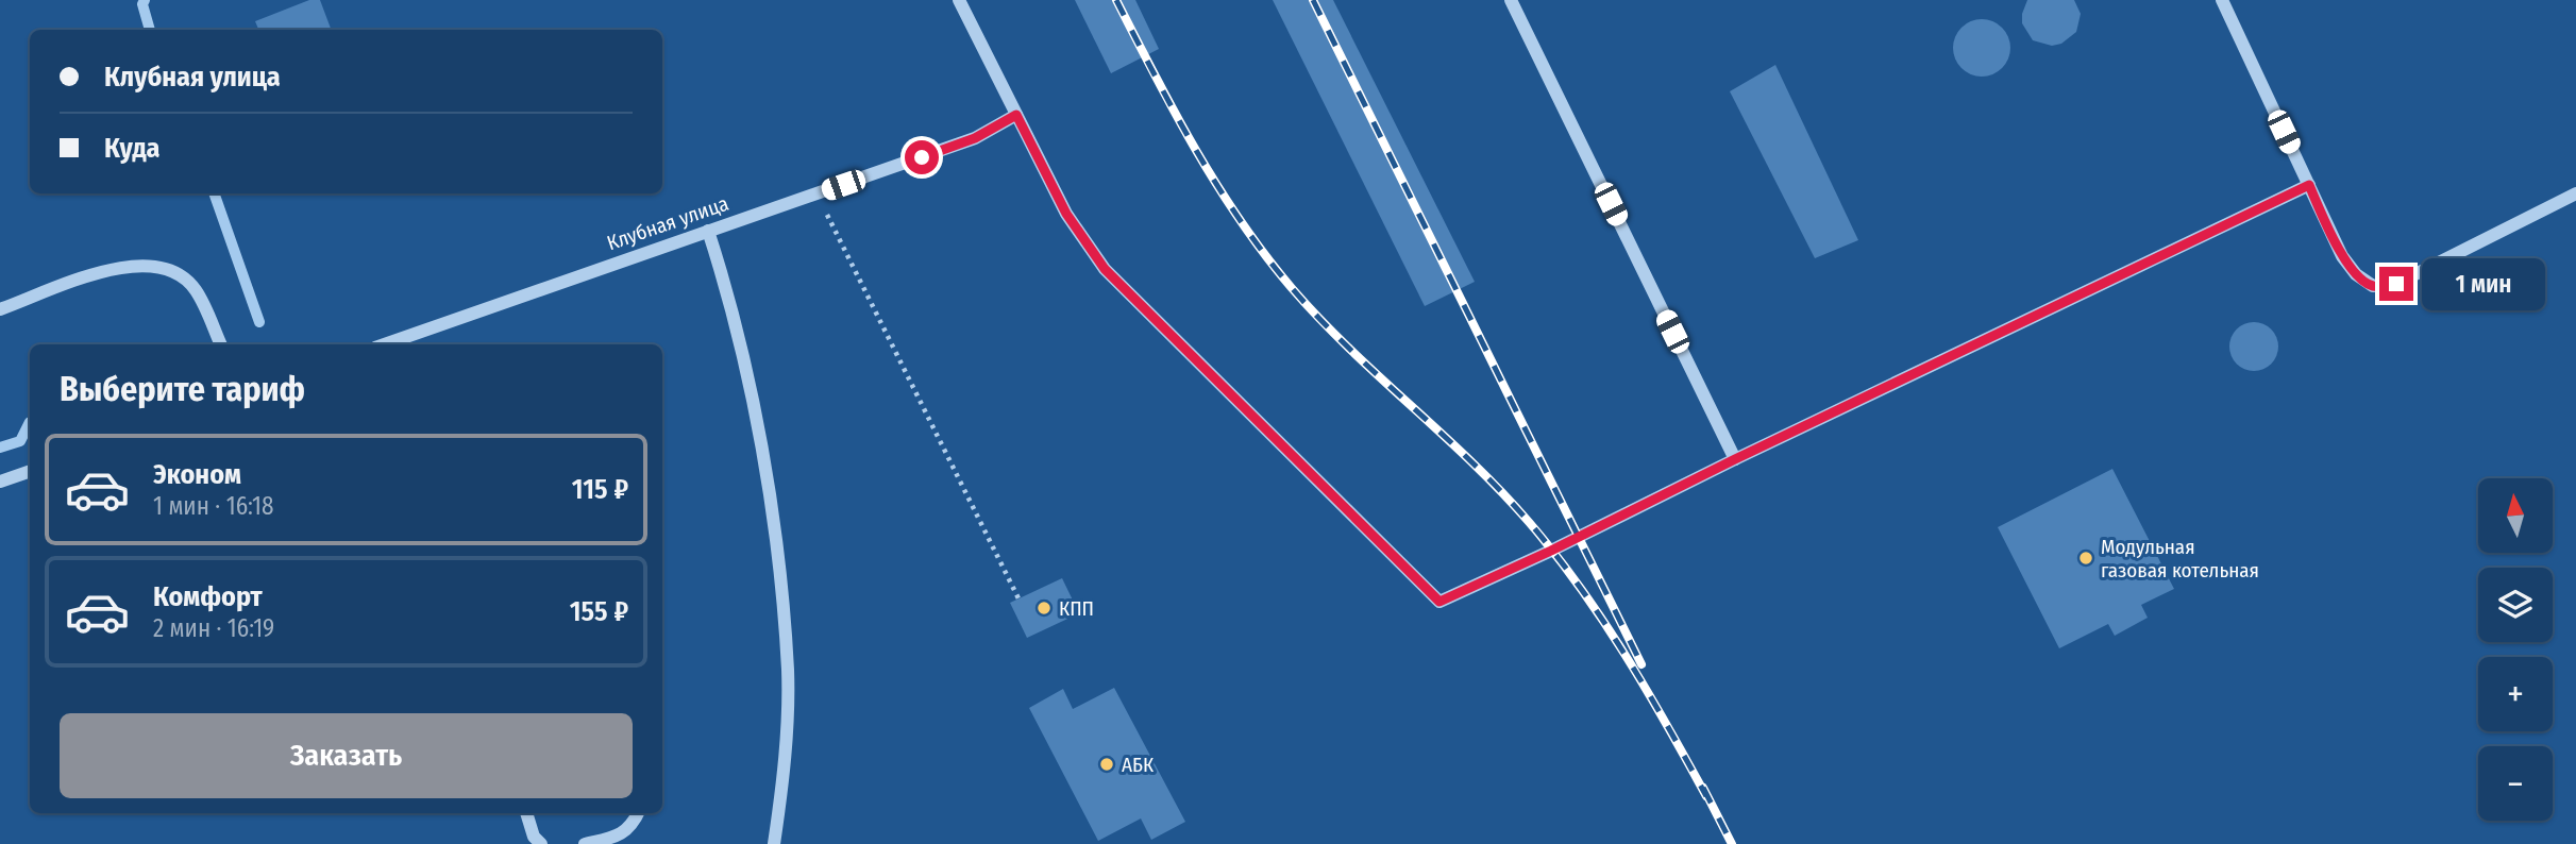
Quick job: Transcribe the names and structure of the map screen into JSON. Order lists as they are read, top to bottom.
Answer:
{
  "streets": {
    "street": ["Клубная улица"]
  },
  "places": ["Модульная газовая котельная", "КПП", "АБК"],
  "north": "top",
  "page": {
    "banner": ["Клубная улица", "Куда"],
    "bubble": "1 мин",
    "heading": "Выберите тариф",
    "list": [
      {
        "name": "Эконом",
        "note": "1 мин · 16:18",
        "value": "115 ₽"
      },
      {
        "name": "Комфорт",
        "note": "2 мин · 16:19",
        "value": "155 ₽"
      }
    ],
    "map_buttons": ["+", "−"],
    "buttons": "Заказать"
  }
}
